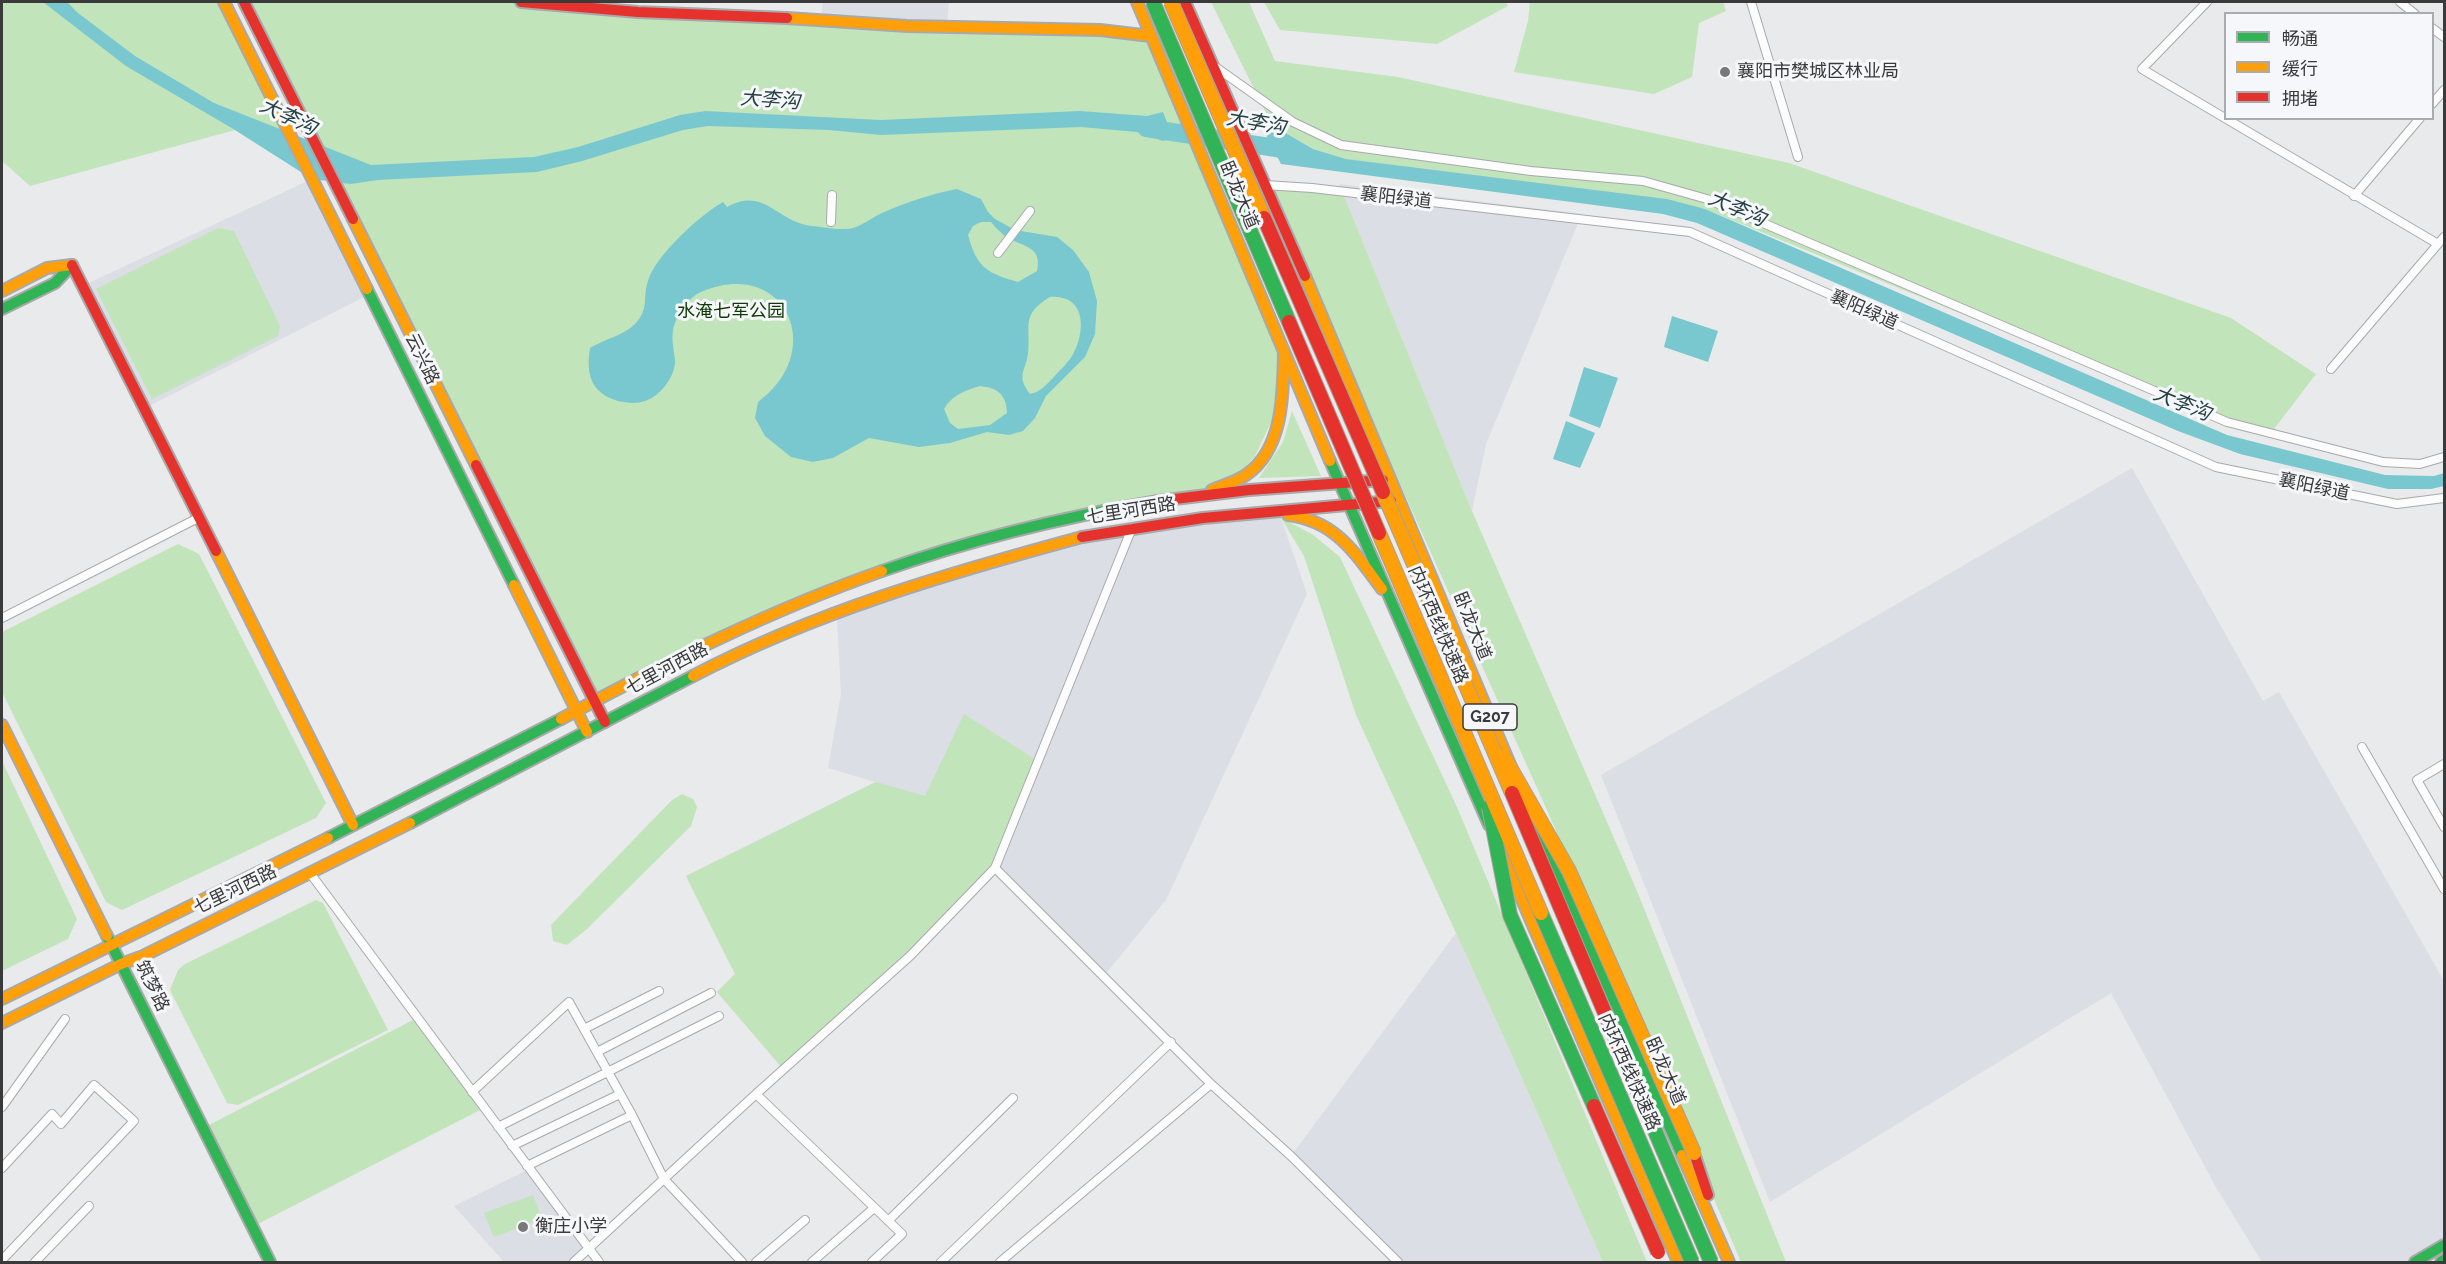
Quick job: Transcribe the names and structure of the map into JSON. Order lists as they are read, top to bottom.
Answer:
{
  "streets": {
    "main road": [
      "卧龙大道",
      "云兴路",
      "七里河西路",
      "内环西线快速路",
      "G207",
      "筑梦路"
    ],
    "street": ["襄阳绿道"]
  },
  "crossings": [
    ["卧龙大道", "襄阳绿道"],
    ["卧龙大道", "七里河西路"],
    ["云兴路", "七里河西路"],
    ["七里河西路", "筑梦路"]
  ],
  "water": ["大李沟"],
  "parks": ["水淹七军公园"],
  "places": ["襄阳市樊城区林业局", "衡庄小学"],
  "legend": ["畅通", "缓行", "拥堵"]
}
